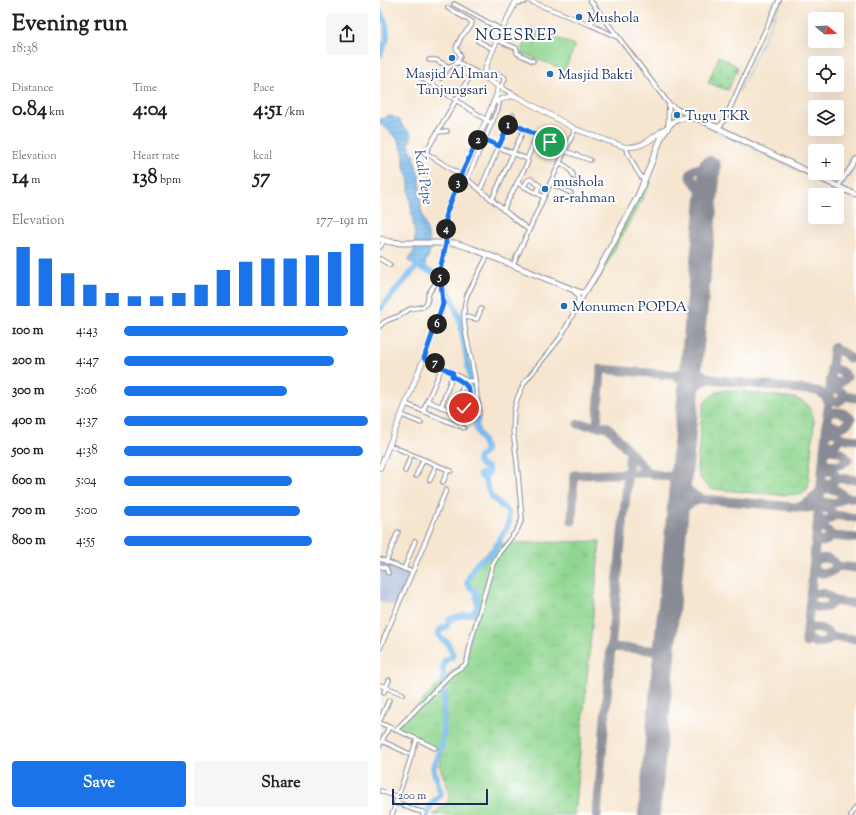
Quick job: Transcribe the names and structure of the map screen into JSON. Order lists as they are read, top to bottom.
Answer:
{
  "districts": ["NGESREP"],
  "water": ["Kali Pepe"],
  "places": [
    "Mushola",
    "Masjid Al Iman Tanjungsari",
    "Masjid Bakti",
    "Tugu TKR",
    "mushola ar-rahman",
    "Monumen POPDA"
  ],
  "scale_bar": "200 m",
  "north": "right",
  "page": {
    "heading": ["Evening run", "18:38"],
    "map_buttons": ["+", "−"],
    "stats": [
      ["Distance", "0.84 km"],
      ["Time", "4:04"],
      ["Pace", "4:51 /km"],
      ["Elevation", "14 m"],
      ["Heart rate", "138 bpm"],
      ["kcal", "57"]
    ],
    "pins": [
      "1",
      "2",
      "3",
      "4",
      "5",
      "6",
      "7"
    ],
    "chart": ["Elevation", "177–191 m"],
    "list": [
      {
        "name": "100 m",
        "note": "4:43"
      },
      {
        "name": "200 m",
        "note": "4:47"
      },
      {
        "name": "300 m",
        "note": "5:06"
      },
      {
        "name": "400 m",
        "note": "4:37"
      },
      {
        "name": "500 m",
        "note": "4:38"
      },
      {
        "name": "600 m",
        "note": "5:04"
      },
      {
        "name": "700 m",
        "note": "5:00"
      },
      {
        "name": "800 m",
        "note": "4:55"
      }
    ],
    "buttons": ["Save", "Share"],
    "scale": "200 m"
  }
}
